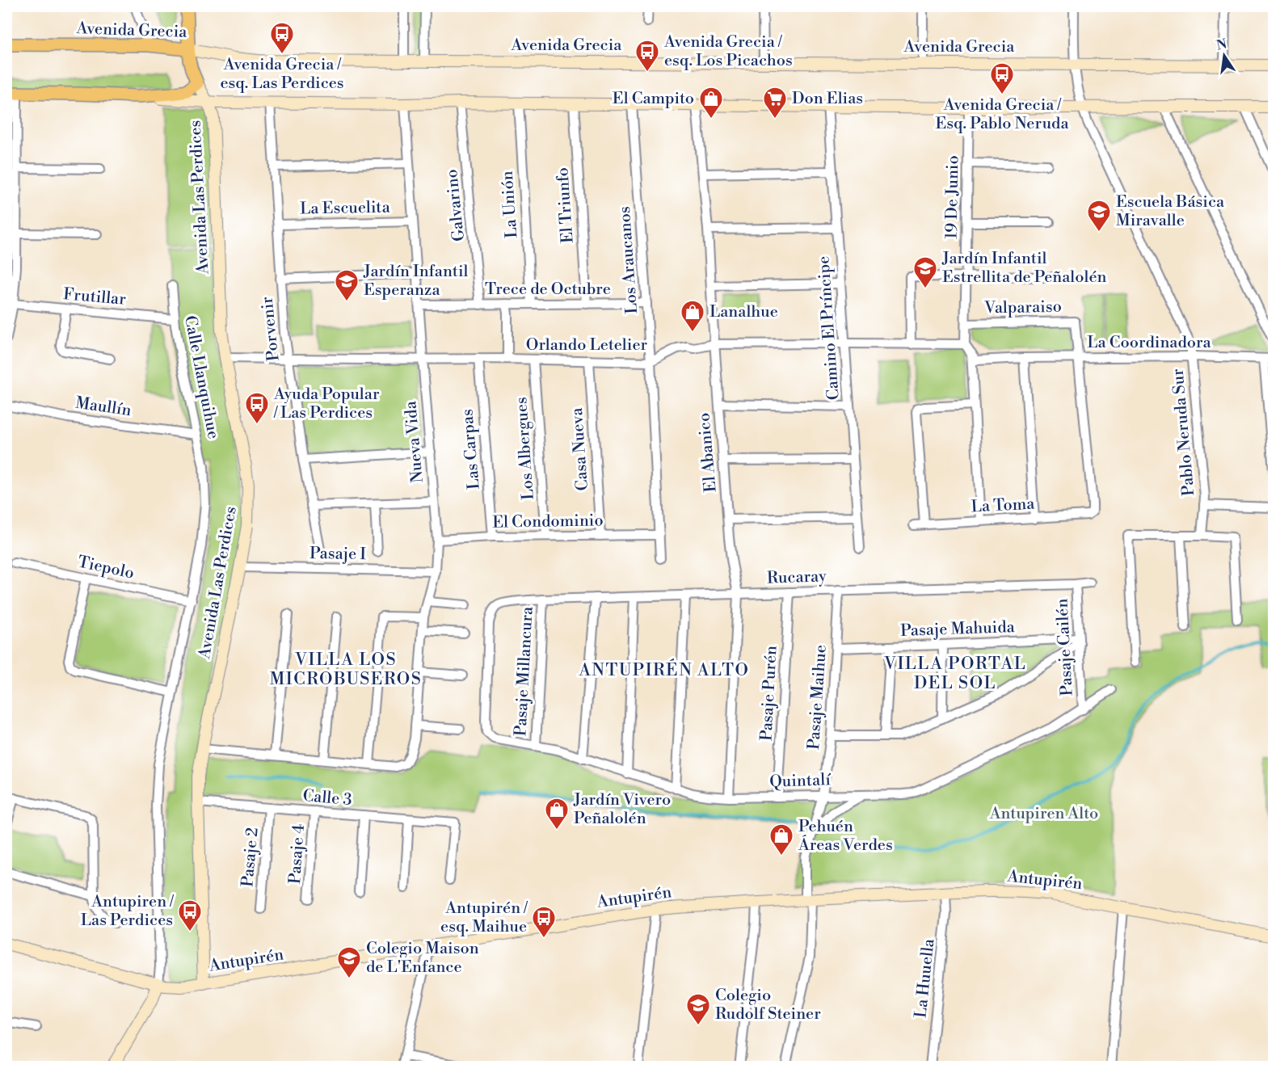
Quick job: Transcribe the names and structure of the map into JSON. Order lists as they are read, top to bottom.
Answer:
{
  "streets": {
    "main road": ["Avenida Grecia"],
    "street": [
      "Avenida Las Perdices",
      "19 De Junio",
      "La Unión",
      "Galvarino",
      "El Triunfo",
      "La Escuelita",
      "Los Araucanos",
      "Trece de Octubre",
      "Frutillar",
      "Valparaiso",
      "Camino El Príncipe",
      "Porvenir",
      "La Coordinadora",
      "Orlando Letelier",
      "Calle Llanquihue",
      "Maullín",
      "Pablo Neruda Sur",
      "Nueva Vida",
      "Los Albergues",
      "Las Carpas",
      "Casa Nueva",
      "El Abanico",
      "La Toma",
      "El Condominio",
      "Pasaje I",
      "Tiepolo",
      "Rucaray",
      "Pasaje Mahuida",
      "Pasaje Cailén",
      "Pasaje Millancura",
      "Pasaje Purén",
      "Pasaje Maihue",
      "Quintalí",
      "Calle 3",
      "Pasaje 4",
      "Pasaje 2",
      "Antupirén",
      "La Huuella"
    ]
  },
  "crossings": [
    ["Avenida Grecia", "Pablo Neruda Sur"],
    ["Avenida Las Perdices", "Orlando Letelier"],
    ["Avenida Las Perdices", "Calle Llanquihue"],
    ["Avenida Las Perdices", "Pasaje I"],
    ["Avenida Las Perdices", "Tiepolo"],
    ["Avenida Las Perdices", "Calle 3"],
    ["Avenida Las Perdices", "Antupirén"],
    ["19 De Junio", "Valparaiso"],
    ["19 De Junio", "Orlando Letelier"],
    ["La Unión", "Trece de Octubre"],
    ["Galvarino", "Trece de Octubre"],
    ["El Triunfo", "Trece de Octubre"],
    ["La Escuelita", "Porvenir"],
    ["La Escuelita", "Nueva Vida"],
    ["Los Araucanos", "Trece de Octubre"],
    ["Los Araucanos", "Orlando Letelier"],
    ["Los Araucanos", "El Condominio"],
    ["Trece de Octubre", "Nueva Vida"],
    ["Frutillar", "Calle Llanquihue"],
    ["Valparaiso", "La Coordinadora"],
    ["Valparaiso", "La Toma"],
    ["Camino El Príncipe", "Orlando Letelier"],
    ["Porvenir", "Orlando Letelier"],
    ["La Coordinadora", "Pablo Neruda Sur"],
    ["La Coordinadora", "La Toma"],
    ["Orlando Letelier", "Nueva Vida"],
    ["Orlando Letelier", "Los Albergues"],
    ["Orlando Letelier", "Las Carpas"],
    ["Orlando Letelier", "Casa Nueva"],
    ["Orlando Letelier", "El Abanico"],
    ["Calle Llanquihue", "Maullín"],
    ["Nueva Vida", "El Condominio"],
    ["Nueva Vida", "Pasaje I"],
    ["Los Albergues", "El Condominio"],
    ["Las Carpas", "El Condominio"],
    ["Casa Nueva", "El Condominio"],
    ["El Abanico", "Rucaray"],
    ["El Abanico", "Quintalí"],
    ["Rucaray", "Pasaje Cailén"],
    ["Rucaray", "Pasaje Millancura"],
    ["Rucaray", "Pasaje Purén"],
    ["Rucaray", "Pasaje Maihue"],
    ["Rucaray", "Quintalí"],
    ["Pasaje Mahuida", "Pasaje Cailén"],
    ["Pasaje Mahuida", "Pasaje Maihue"],
    ["Pasaje Cailén", "Quintalí"],
    ["Pasaje Millancura", "Quintalí"],
    ["Pasaje Purén", "Quintalí"],
    ["Pasaje Maihue", "Quintalí"],
    ["Pasaje Maihue", "Antupirén"],
    ["Calle 3", "Pasaje 4"],
    ["Calle 3", "Pasaje 2"],
    ["Antupirén", "La Huuella"]
  ],
  "districts": ["VILLA LOS MICROBUSEROS", "VILLA PORTAL DEL SOL", "ANTUPIRÉN ALTO"],
  "parks": ["Antupiren Alto"],
  "places": {
    "bus stop": [
      "Avenida Grecia / esq. Las Perdices",
      "Avenida Grecia / esq. Los Picachos",
      "Avenida Grecia / Esq. Pablo Neruda",
      "Ayuda Popular / Las Perdices",
      "Antupiren / Las Perdices",
      "Antupirén / esq. Maihue"
    ],
    "shop": [
      "El Campito",
      "Lanalhue",
      "Jardín Vivero Peñalolén",
      "Pehuén Áreas Verdes"
    ],
    "supermarket": ["Don Elias"],
    "school or university": [
      "Escuela Básica Miravalle",
      "Jardín Infantil Estrellita de Peñalolén",
      "Jardín Infantil Esperanza",
      "Colegio Maison de L'Enfance",
      "Colegio Rudolf Steiner"
    ]
  },
  "north": "top"
}
